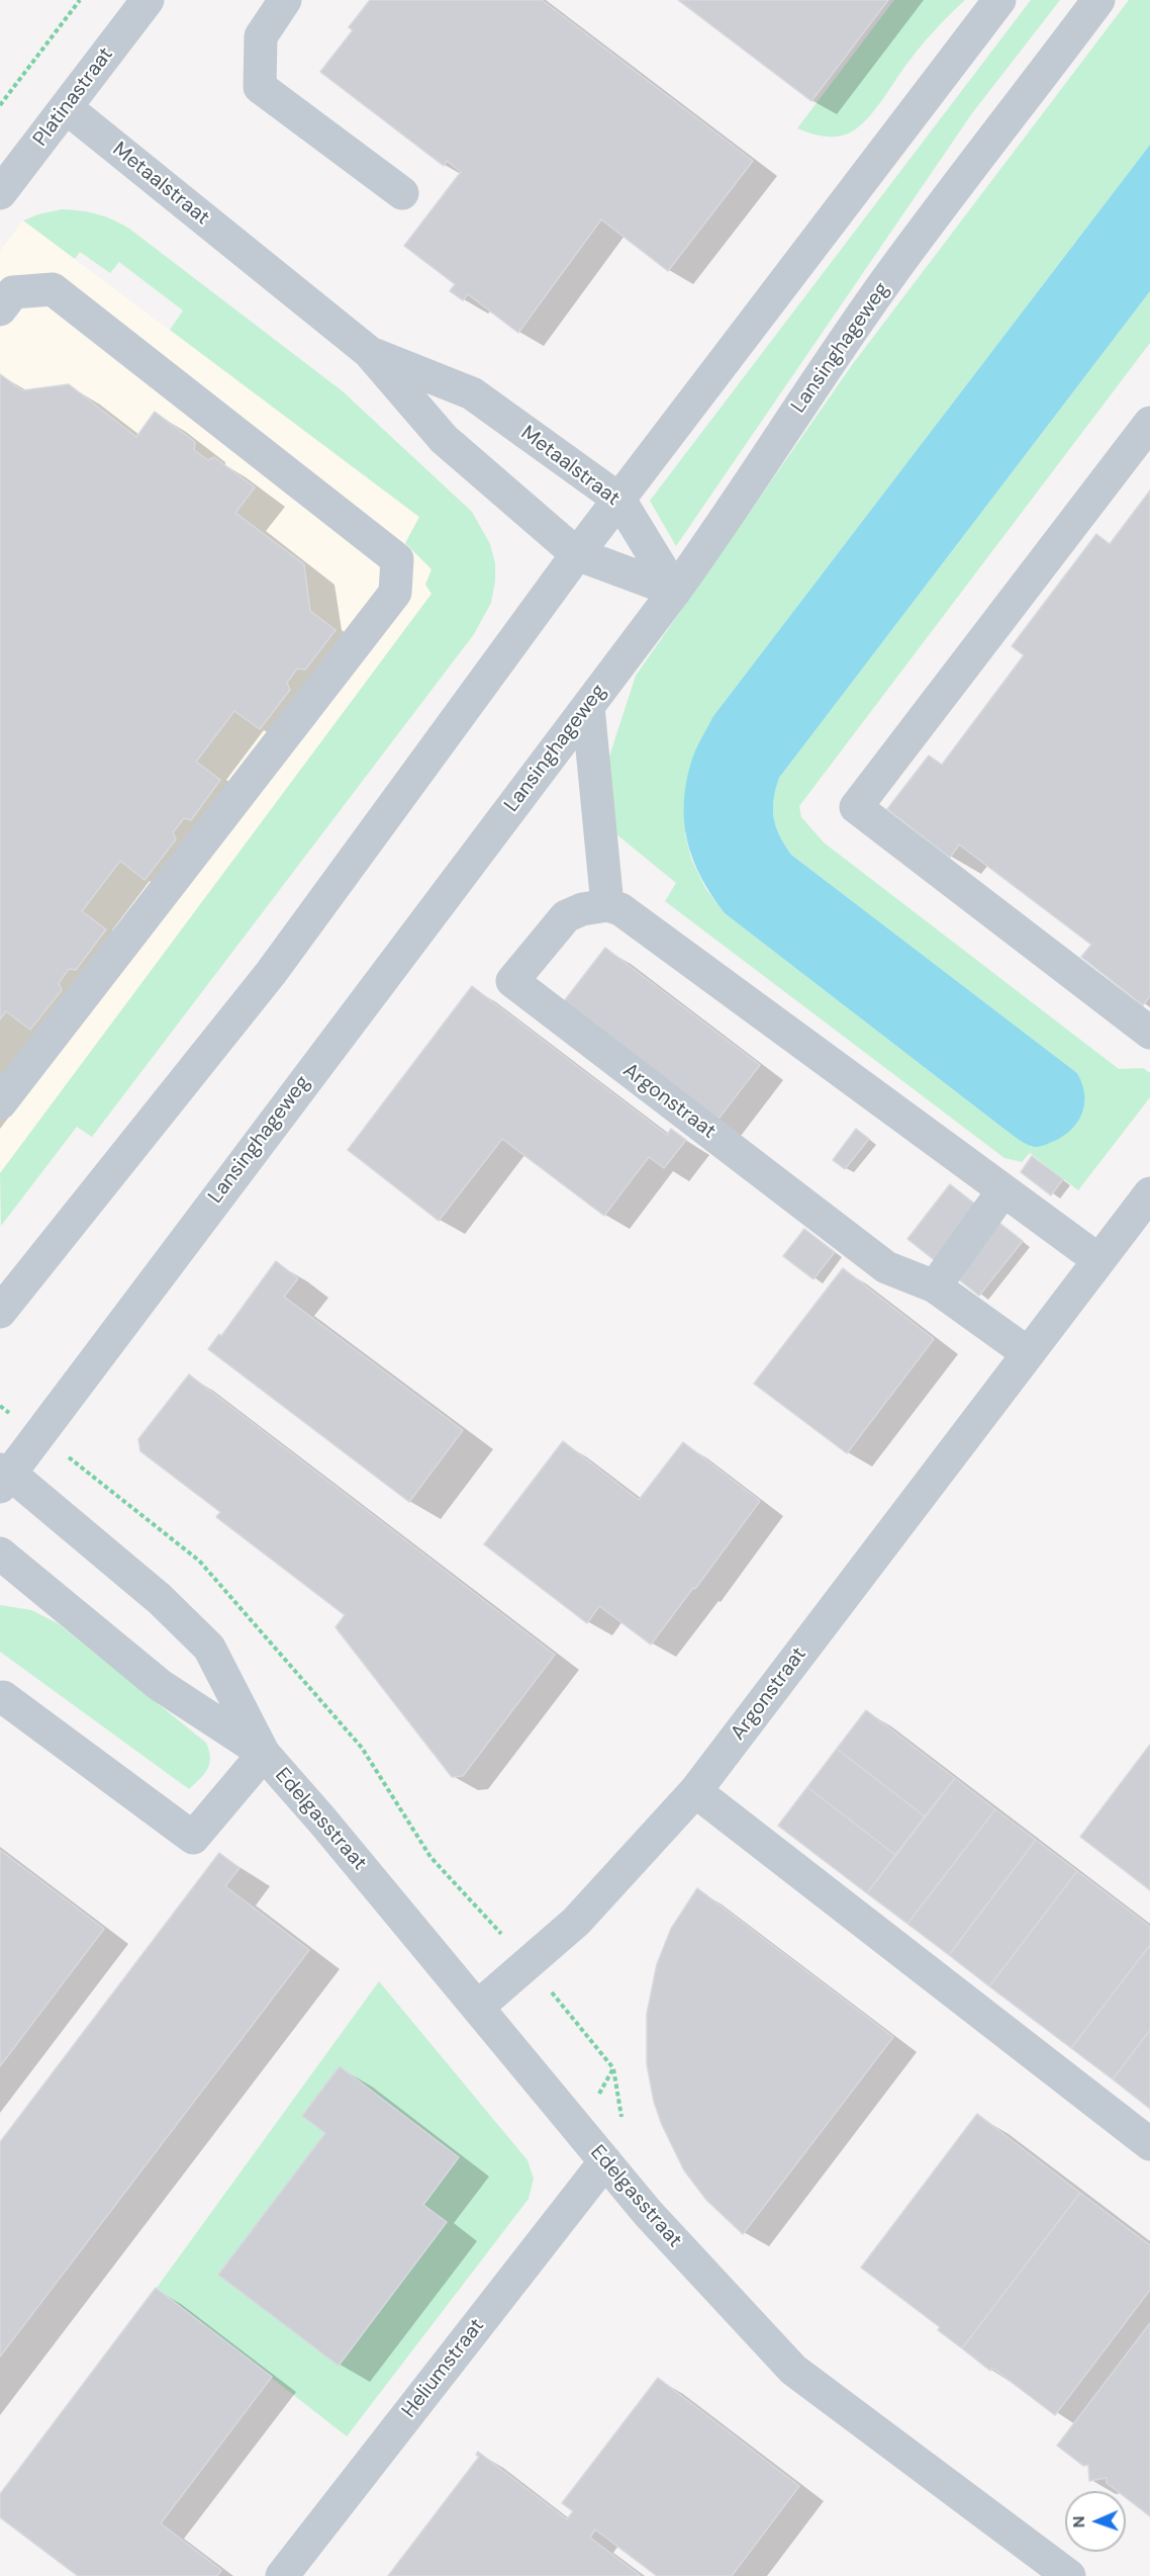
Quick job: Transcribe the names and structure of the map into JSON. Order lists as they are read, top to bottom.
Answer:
{
  "streets": {
    "street": [
      "Platinastraat",
      "Metaalstraat",
      "Lansinghageweg",
      "Argonstraat",
      "Edelgasstraat",
      "Heliumstraat"
    ]
  },
  "crossings": [
    ["Platinastraat", "Metaalstraat"],
    ["Metaalstraat", "Lansinghageweg"],
    ["Lansinghageweg", "Edelgasstraat"],
    ["Argonstraat", "Edelgasstraat"],
    ["Edelgasstraat", "Heliumstraat"]
  ],
  "north": "left"
}
